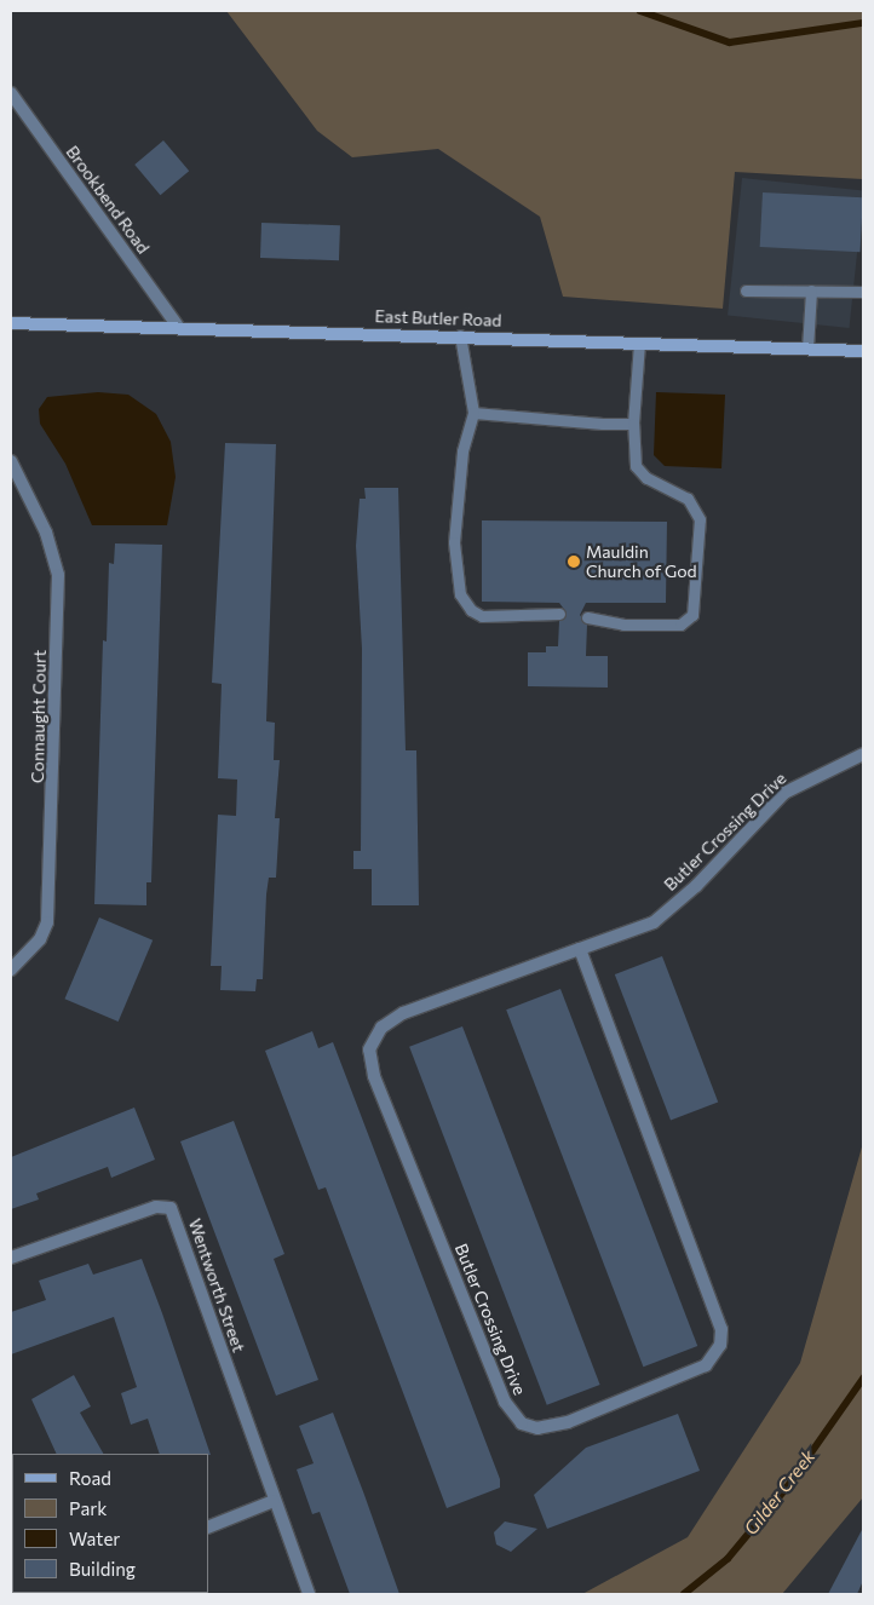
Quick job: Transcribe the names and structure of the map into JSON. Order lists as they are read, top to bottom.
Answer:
{
  "streets": {
    "main road": ["East Butler Road"],
    "street": [
      "Brookbend Road",
      "Connaught Court",
      "Butler Crossing Drive",
      "Wentworth Street"
    ]
  },
  "crossings": [
    ["Brookbend Road", "East Butler Road"]
  ],
  "water": ["Gilder Creek"],
  "places": ["Mauldin Church of God"],
  "legend": [
    "Road",
    "Park",
    "Water",
    "Building"
  ]
}
